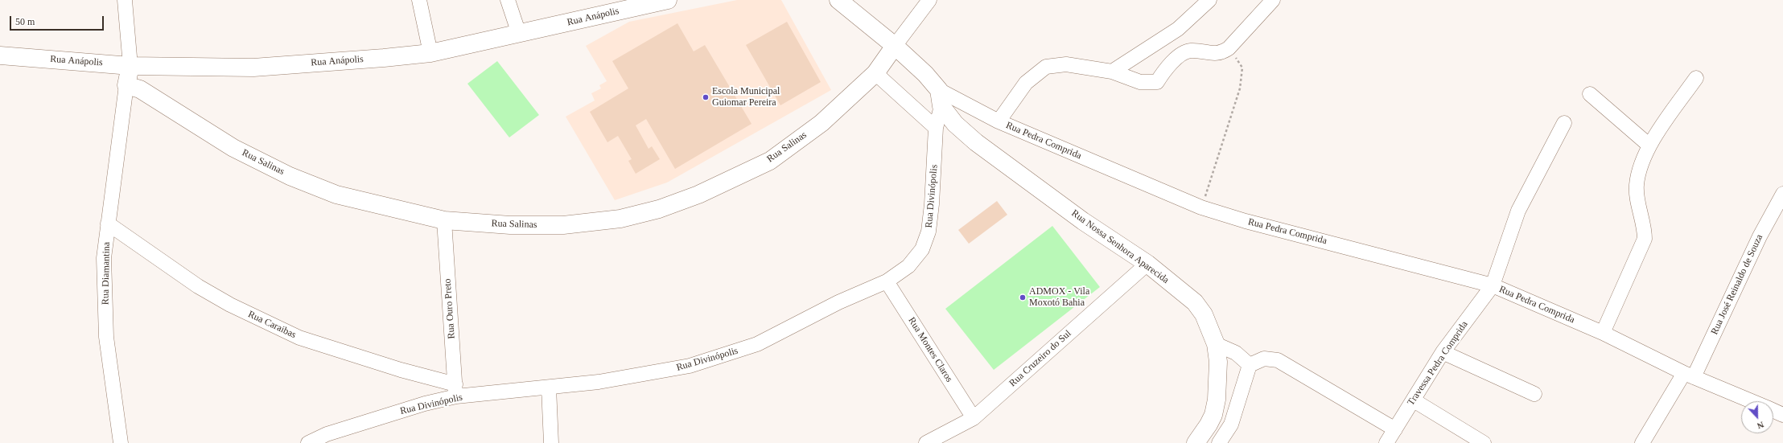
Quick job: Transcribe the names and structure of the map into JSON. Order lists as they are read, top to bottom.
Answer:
{
  "streets": {
    "street": [
      "Rua Anápolis",
      "Rua Pedra Comprida",
      "Rua Salinas",
      "Rua Divinópolis",
      "Rua Nossa Senhora Aparecida",
      "Rua Diamantina",
      "Rua José Reinaldo de Souza",
      "Rua Ouro Preto",
      "Rua Caraibas",
      "Rua Montes Claros",
      "Rua Cruzeiro do Sul",
      "Travessa Pedra Comprida"
    ]
  },
  "crossings": [
    ["Rua Pedra Comprida", "Rua Salinas"],
    ["Rua Pedra Comprida", "Rua Divinópolis"],
    ["Rua Pedra Comprida", "Rua Nossa Senhora Aparecida"],
    ["Rua Pedra Comprida", "Rua José Reinaldo de Souza"],
    ["Rua Pedra Comprida", "Travessa Pedra Comprida"],
    ["Rua Salinas", "Rua Diamantina"],
    ["Rua Salinas", "Rua Ouro Preto"],
    ["Rua Divinópolis", "Rua Nossa Senhora Aparecida"],
    ["Rua Divinópolis", "Rua Ouro Preto"],
    ["Rua Divinópolis", "Rua Caraibas"],
    ["Rua Divinópolis", "Rua Montes Claros"],
    ["Rua Nossa Senhora Aparecida", "Rua Cruzeiro do Sul"],
    ["Rua Diamantina", "Rua Caraibas"],
    ["Rua Ouro Preto", "Rua Caraibas"],
    ["Rua Montes Claros", "Rua Cruzeiro do Sul"]
  ],
  "places": ["Escola Municipal Guiomar Pereira", "ADMOX - Vila Moxotó Bahia"],
  "scale_bar": "50 m",
  "north": "bottom"
}
